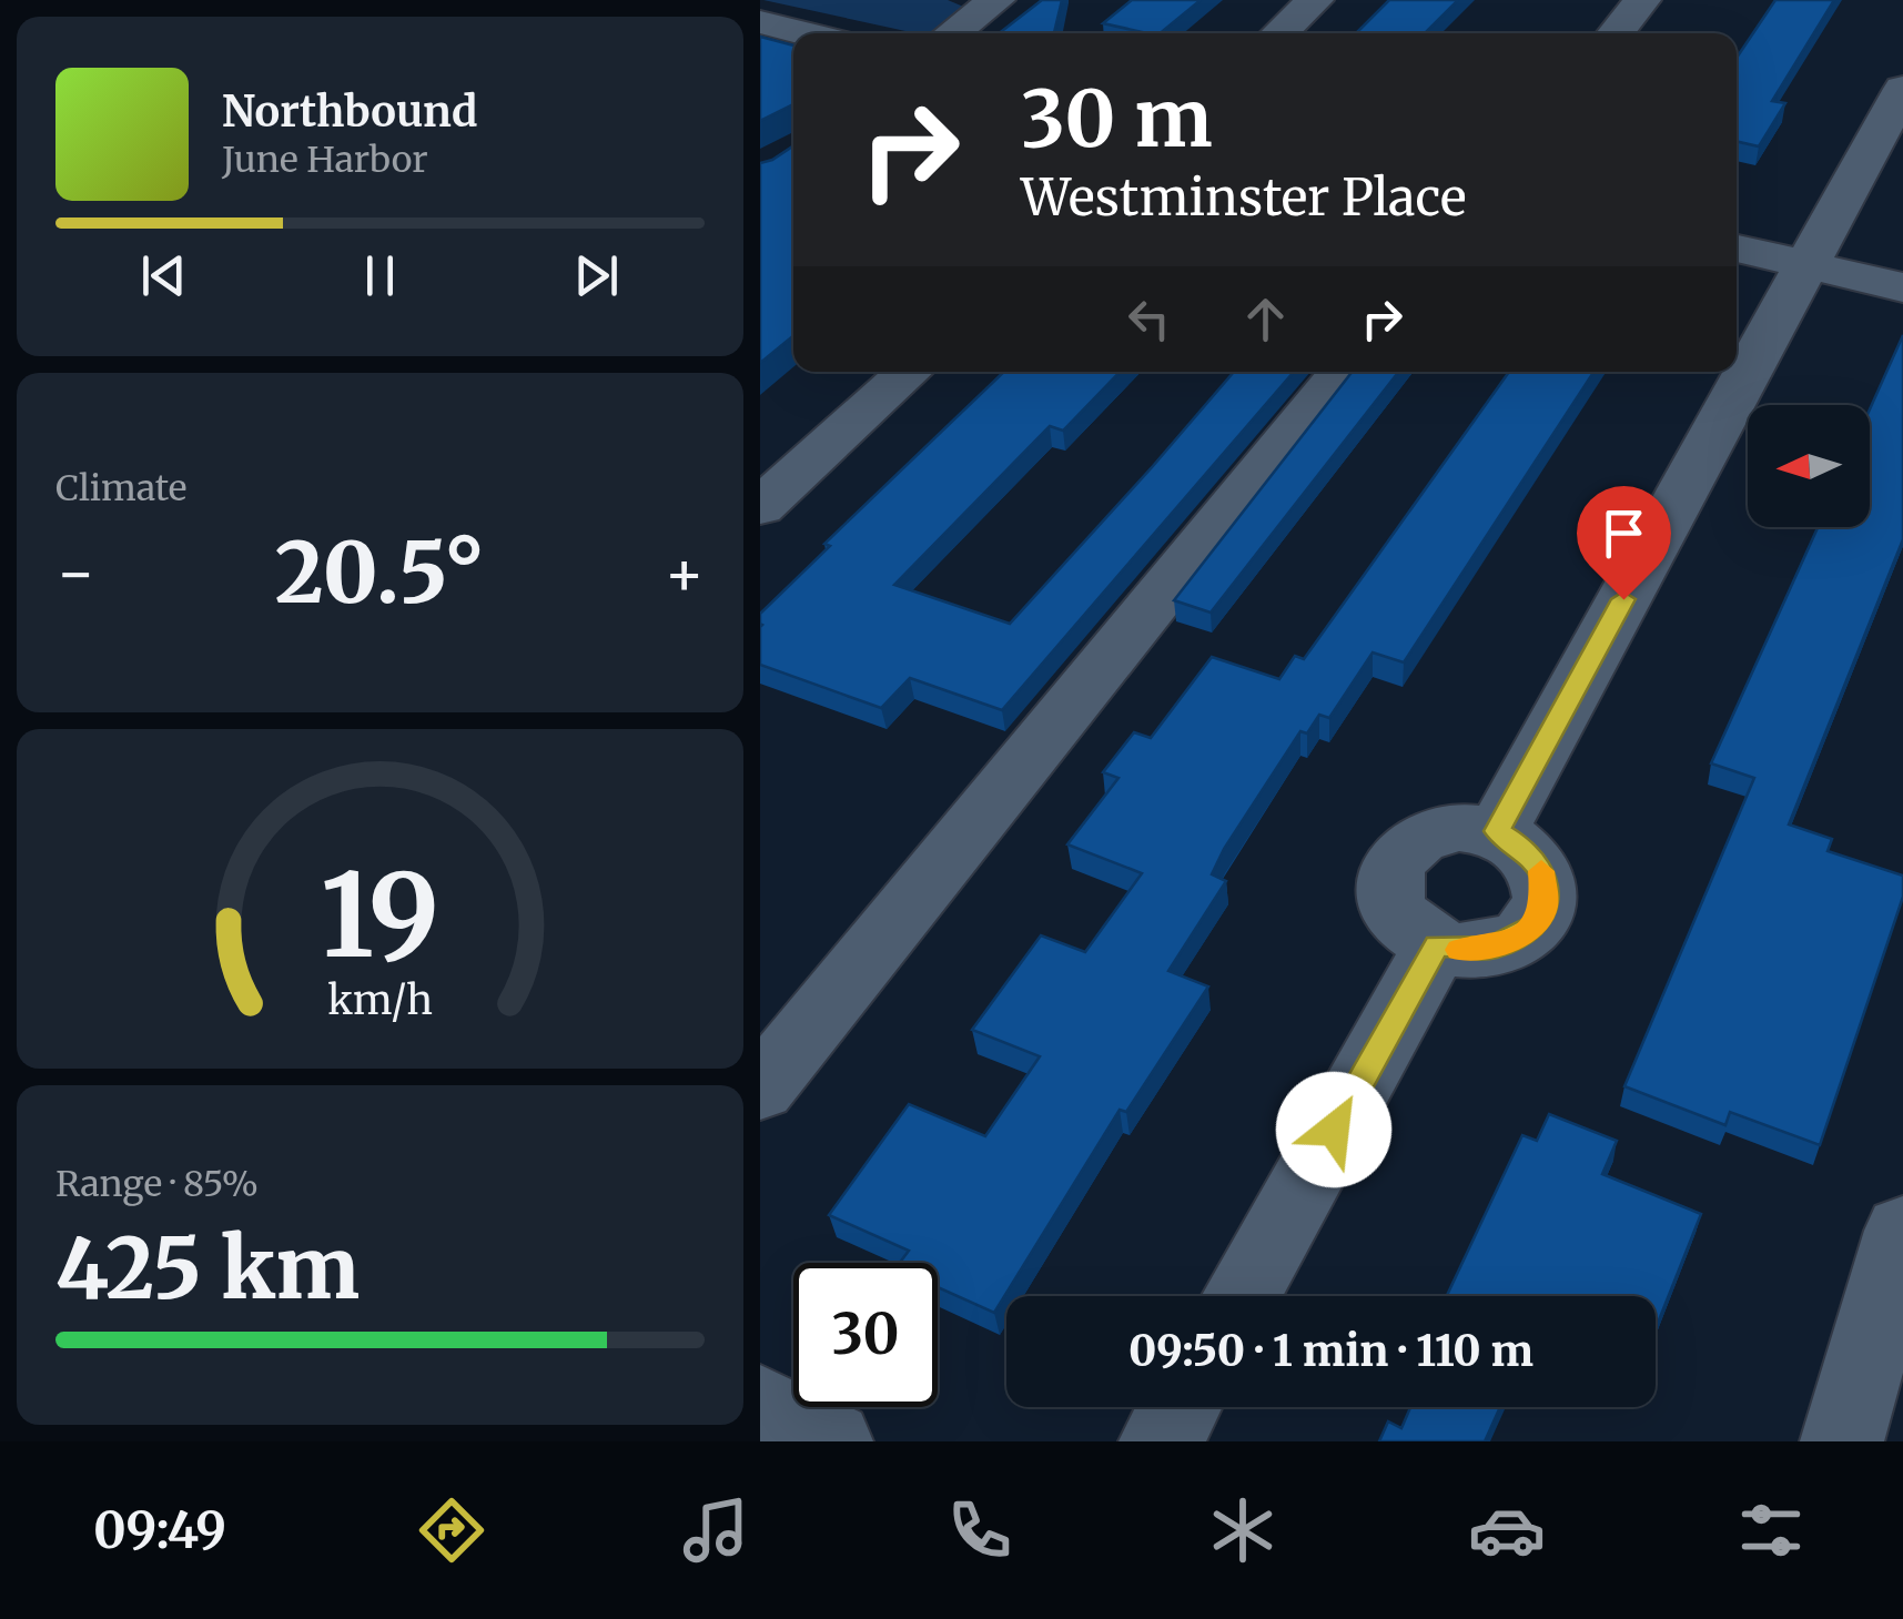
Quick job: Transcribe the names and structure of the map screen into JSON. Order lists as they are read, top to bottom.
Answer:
{
  "north": "left",
  "page": {
    "turn": ["30 m", "Westminster Place"],
    "song": ["Northbound", "June Harbor"],
    "tile": [
      "Climate",
      ["Range · 85%", "425 km"]
    ],
    "heat": ["−", "20.5°", "+"],
    "limit": "30",
    "trip": "09:50 · 1 min · 110 m",
    "tabs": "09:49",
    "gauge": ["19", "km/h"]
  }
}
